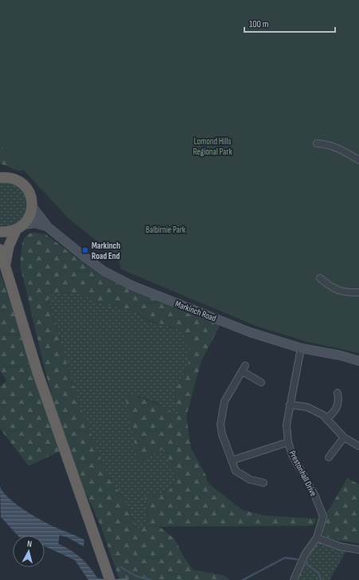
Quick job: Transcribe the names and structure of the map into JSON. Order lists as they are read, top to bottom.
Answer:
{
  "streets": {
    "main road": ["Markinch Road"],
    "street": ["Prestonhall Drive"]
  },
  "crossings": [
    ["Markinch Road", "Prestonhall Drive"]
  ],
  "parks": ["Lomond Hills Regional Park", "Balbirnie Park"],
  "places": {
    "transit": ["Markinch Road End"]
  },
  "scale_bar": "100 m",
  "north": "top"
}
